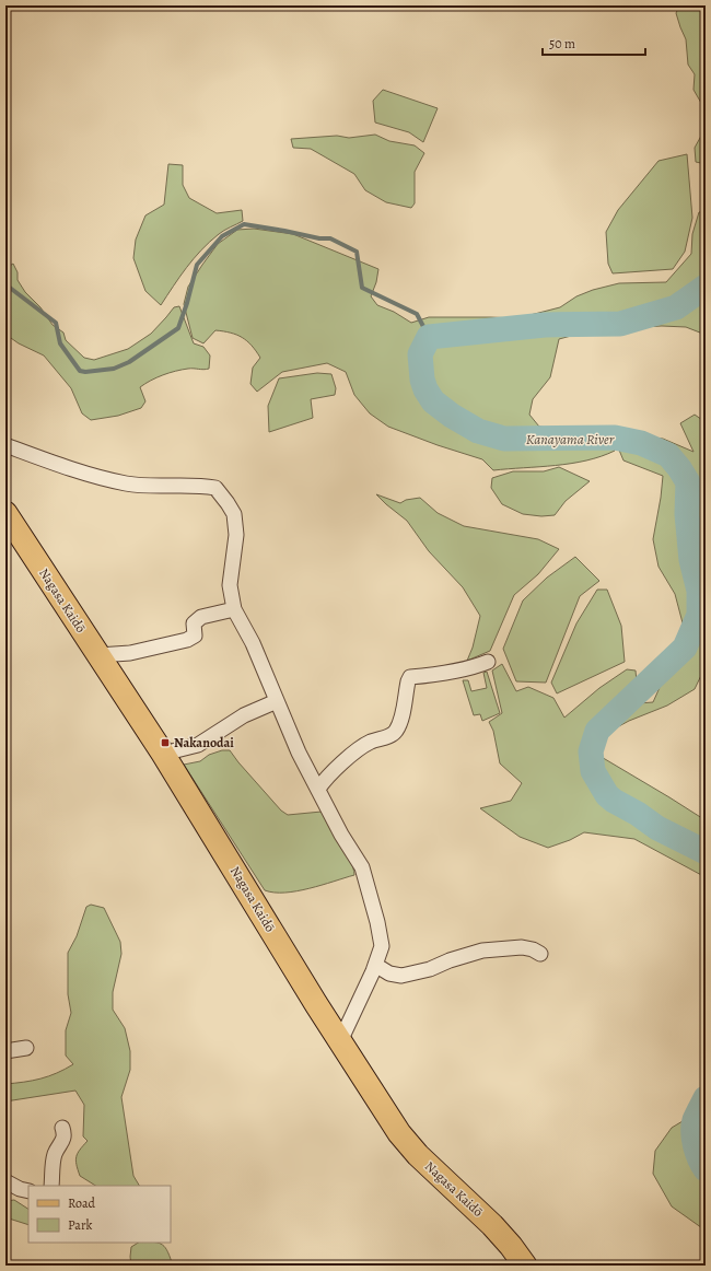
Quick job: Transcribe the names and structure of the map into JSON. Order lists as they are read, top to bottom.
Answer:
{
  "streets": {
    "main road": ["Nagasa Kaidō"]
  },
  "water": ["Kanayama River"],
  "places": {
    "transit": ["Nakanodai"]
  },
  "legend": ["Road", "Park"],
  "scale_bar": "50 m"
}
